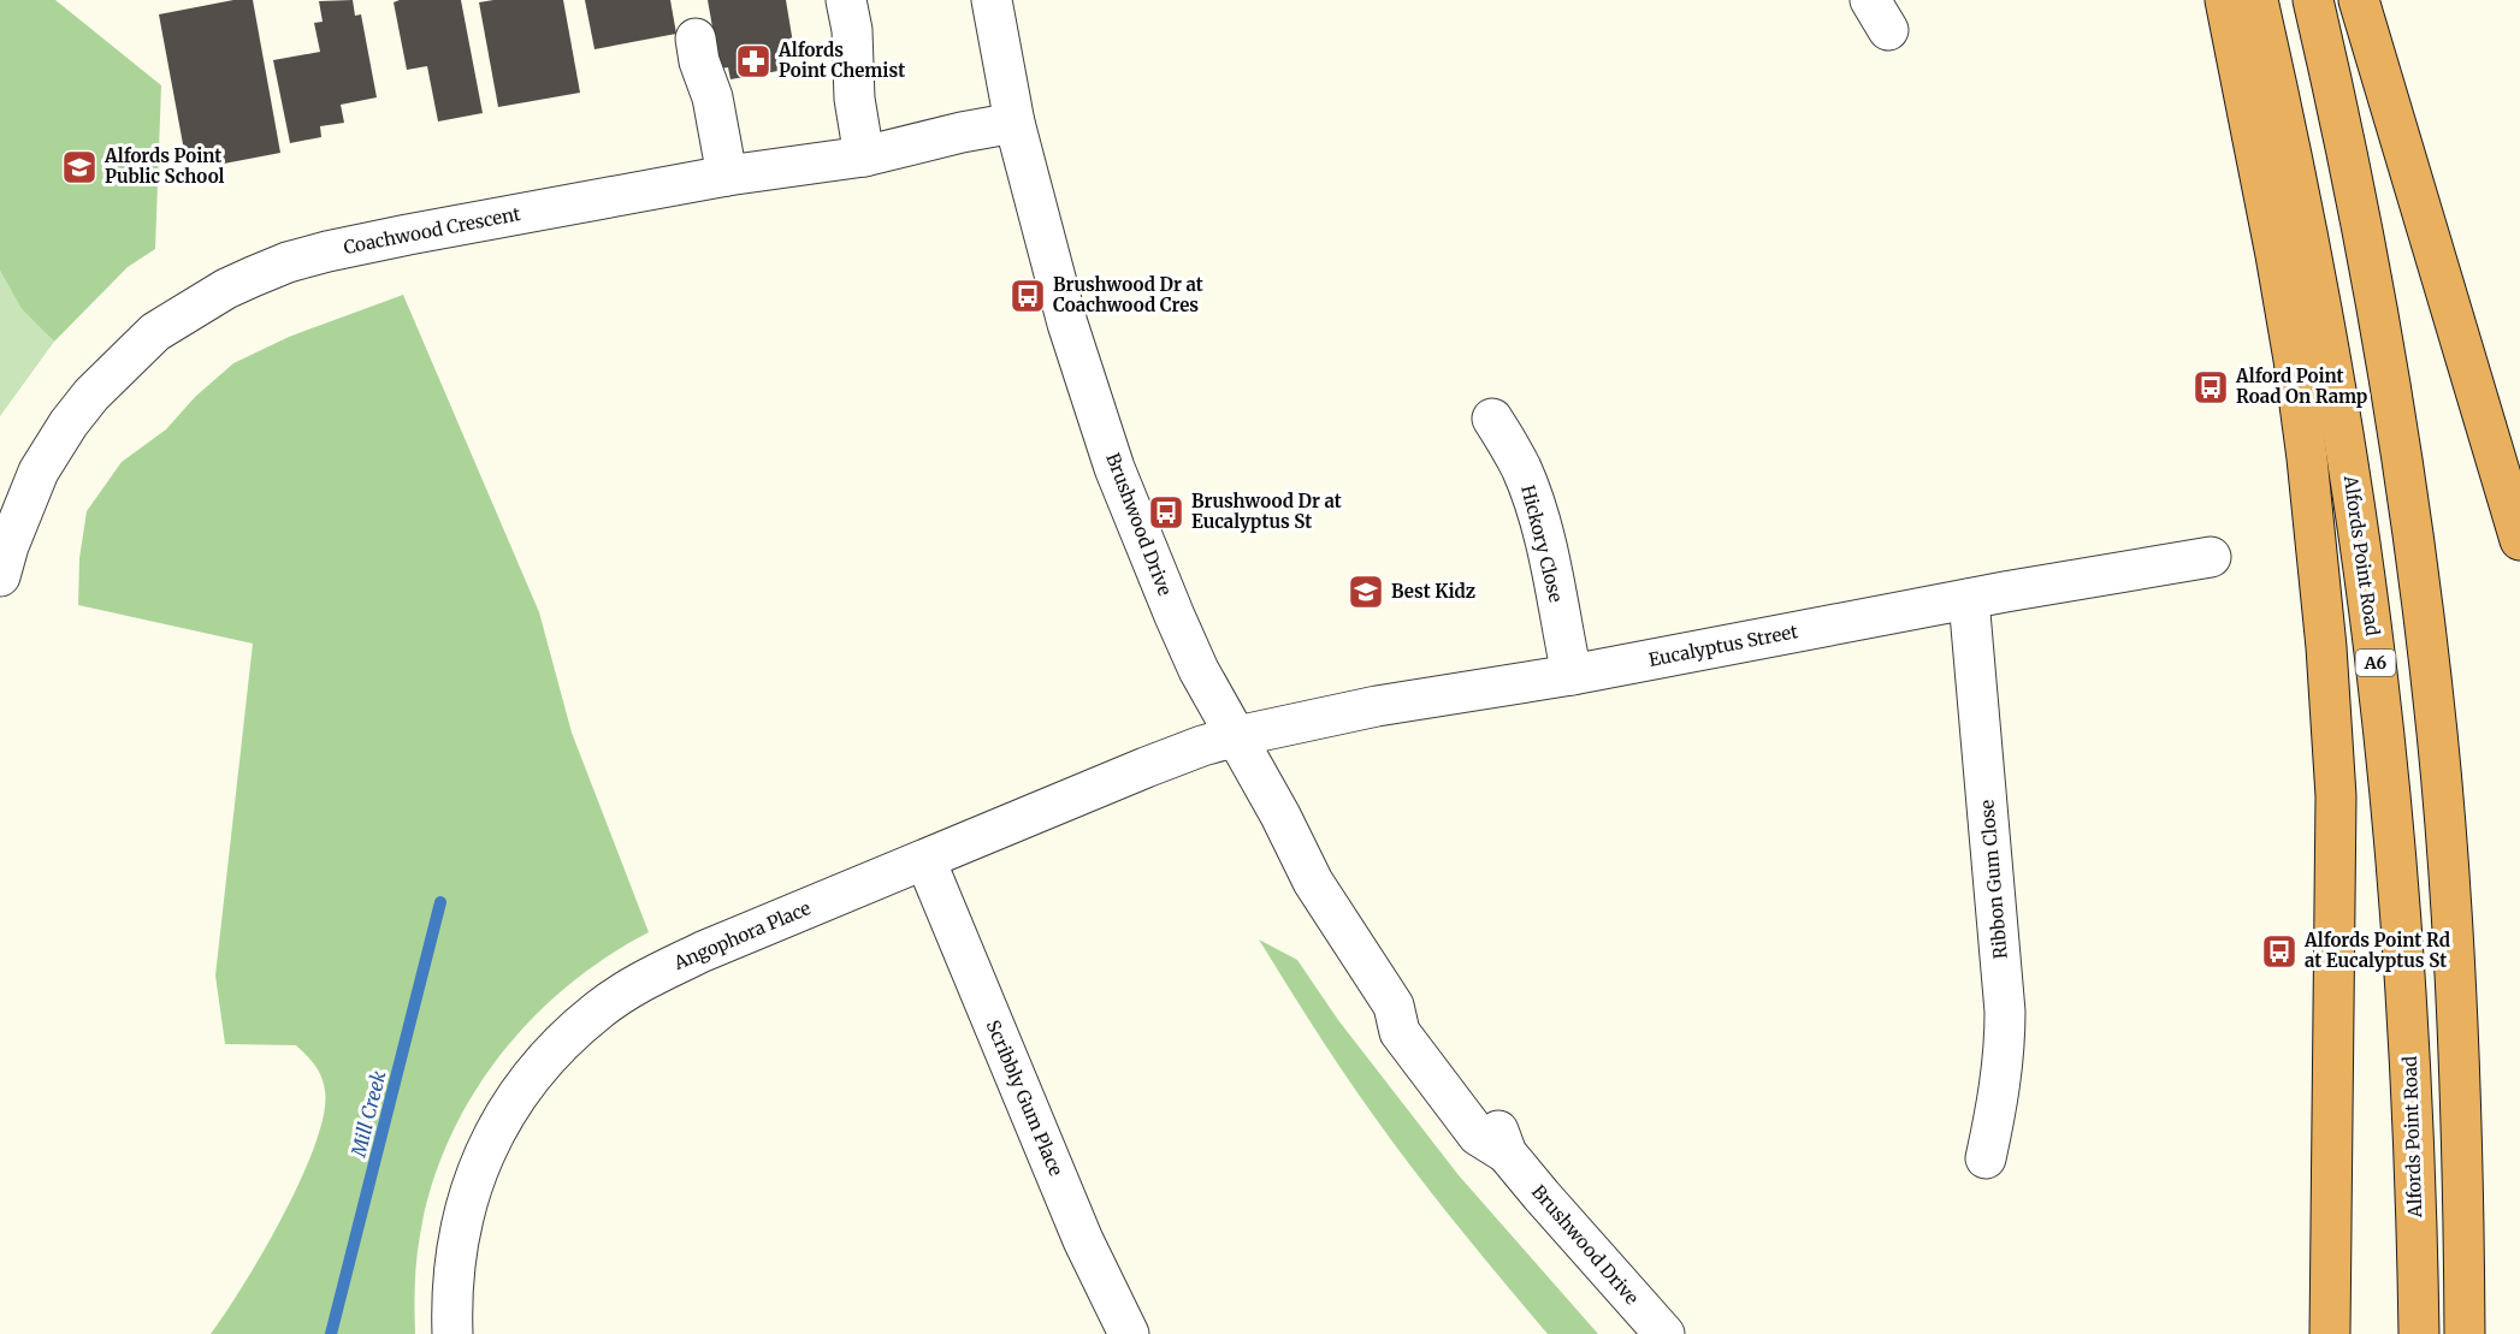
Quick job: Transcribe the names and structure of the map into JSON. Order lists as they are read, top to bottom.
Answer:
{
  "streets": {
    "highway": ["Alfords Point Road", "A6"],
    "street": [
      "Coachwood Crescent",
      "Brushwood Drive",
      "Hickory Close",
      "Eucalyptus Street",
      "Ribbon Gum Close",
      "Angophora Place",
      "Scribbly Gum Place"
    ]
  },
  "crossings": [
    ["Coachwood Crescent", "Brushwood Drive"],
    ["Brushwood Drive", "Eucalyptus Street"],
    ["Brushwood Drive", "Angophora Place"],
    ["Hickory Close", "Eucalyptus Street"],
    ["Eucalyptus Street", "Ribbon Gum Close"],
    ["Eucalyptus Street", "Angophora Place"],
    ["Angophora Place", "Scribbly Gum Place"]
  ],
  "water": ["Mill Creek"],
  "places": {
    "pharmacy": ["Alfords Point Chemist"],
    "school or university": ["Alfords Point Public School", "Best Kidz"],
    "bus stop": [
      "Brushwood Dr at Coachwood Cres",
      "Alford Point Road On Ramp",
      "Brushwood Dr at Eucalyptus St",
      "Alfords Point Rd at Eucalyptus St"
    ]
  }
}
